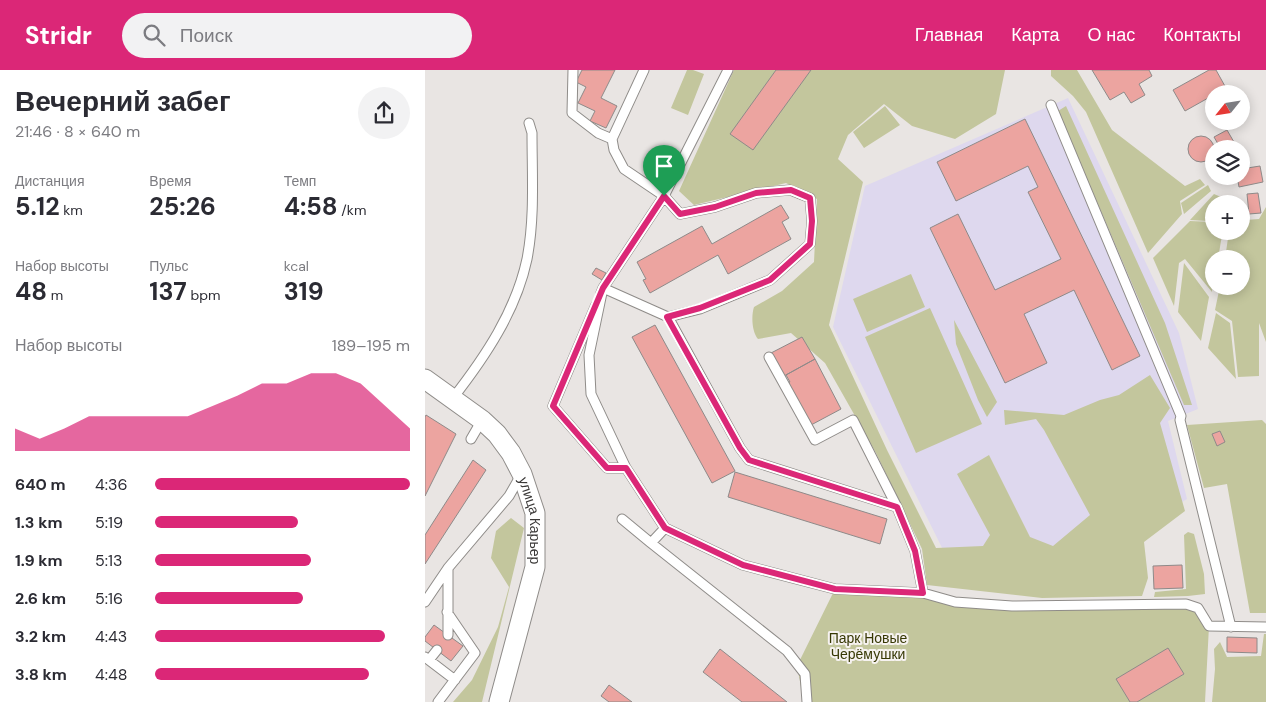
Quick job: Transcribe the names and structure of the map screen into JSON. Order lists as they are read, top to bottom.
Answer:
{
  "streets": {
    "street": ["улица Карьер"]
  },
  "parks": ["Парк Новые Черёмушки"],
  "north": "bottom left",
  "page": {
    "header": "Stridr",
    "search": "Поиск",
    "nav": [
      "Главная",
      "Карта",
      "О нас",
      "Контакты"
    ],
    "heading": ["Вечерний забег", "21:46 · 8 × 640 m"],
    "map_buttons": ["+", "−"],
    "stats": [
      ["Дистанция", "5.12 km"],
      ["Время", "25:26"],
      ["Темп", "4:58 /km"],
      ["Набор высоты", "48 m"],
      ["Пульс", "137 bpm"],
      ["kcal", "319"]
    ],
    "chart": ["Набор высоты", "189–195 m"],
    "list": [
      {
        "name": "640 m",
        "note": "4:36"
      },
      {
        "name": "1.3 km",
        "note": "5:19"
      },
      {
        "name": "1.9 km",
        "note": "5:13"
      },
      {
        "name": "2.6 km",
        "note": "5:16"
      },
      {
        "name": "3.2 km",
        "note": "4:43"
      },
      {
        "name": "3.8 km",
        "note": "4:48"
      }
    ]
  }
}
